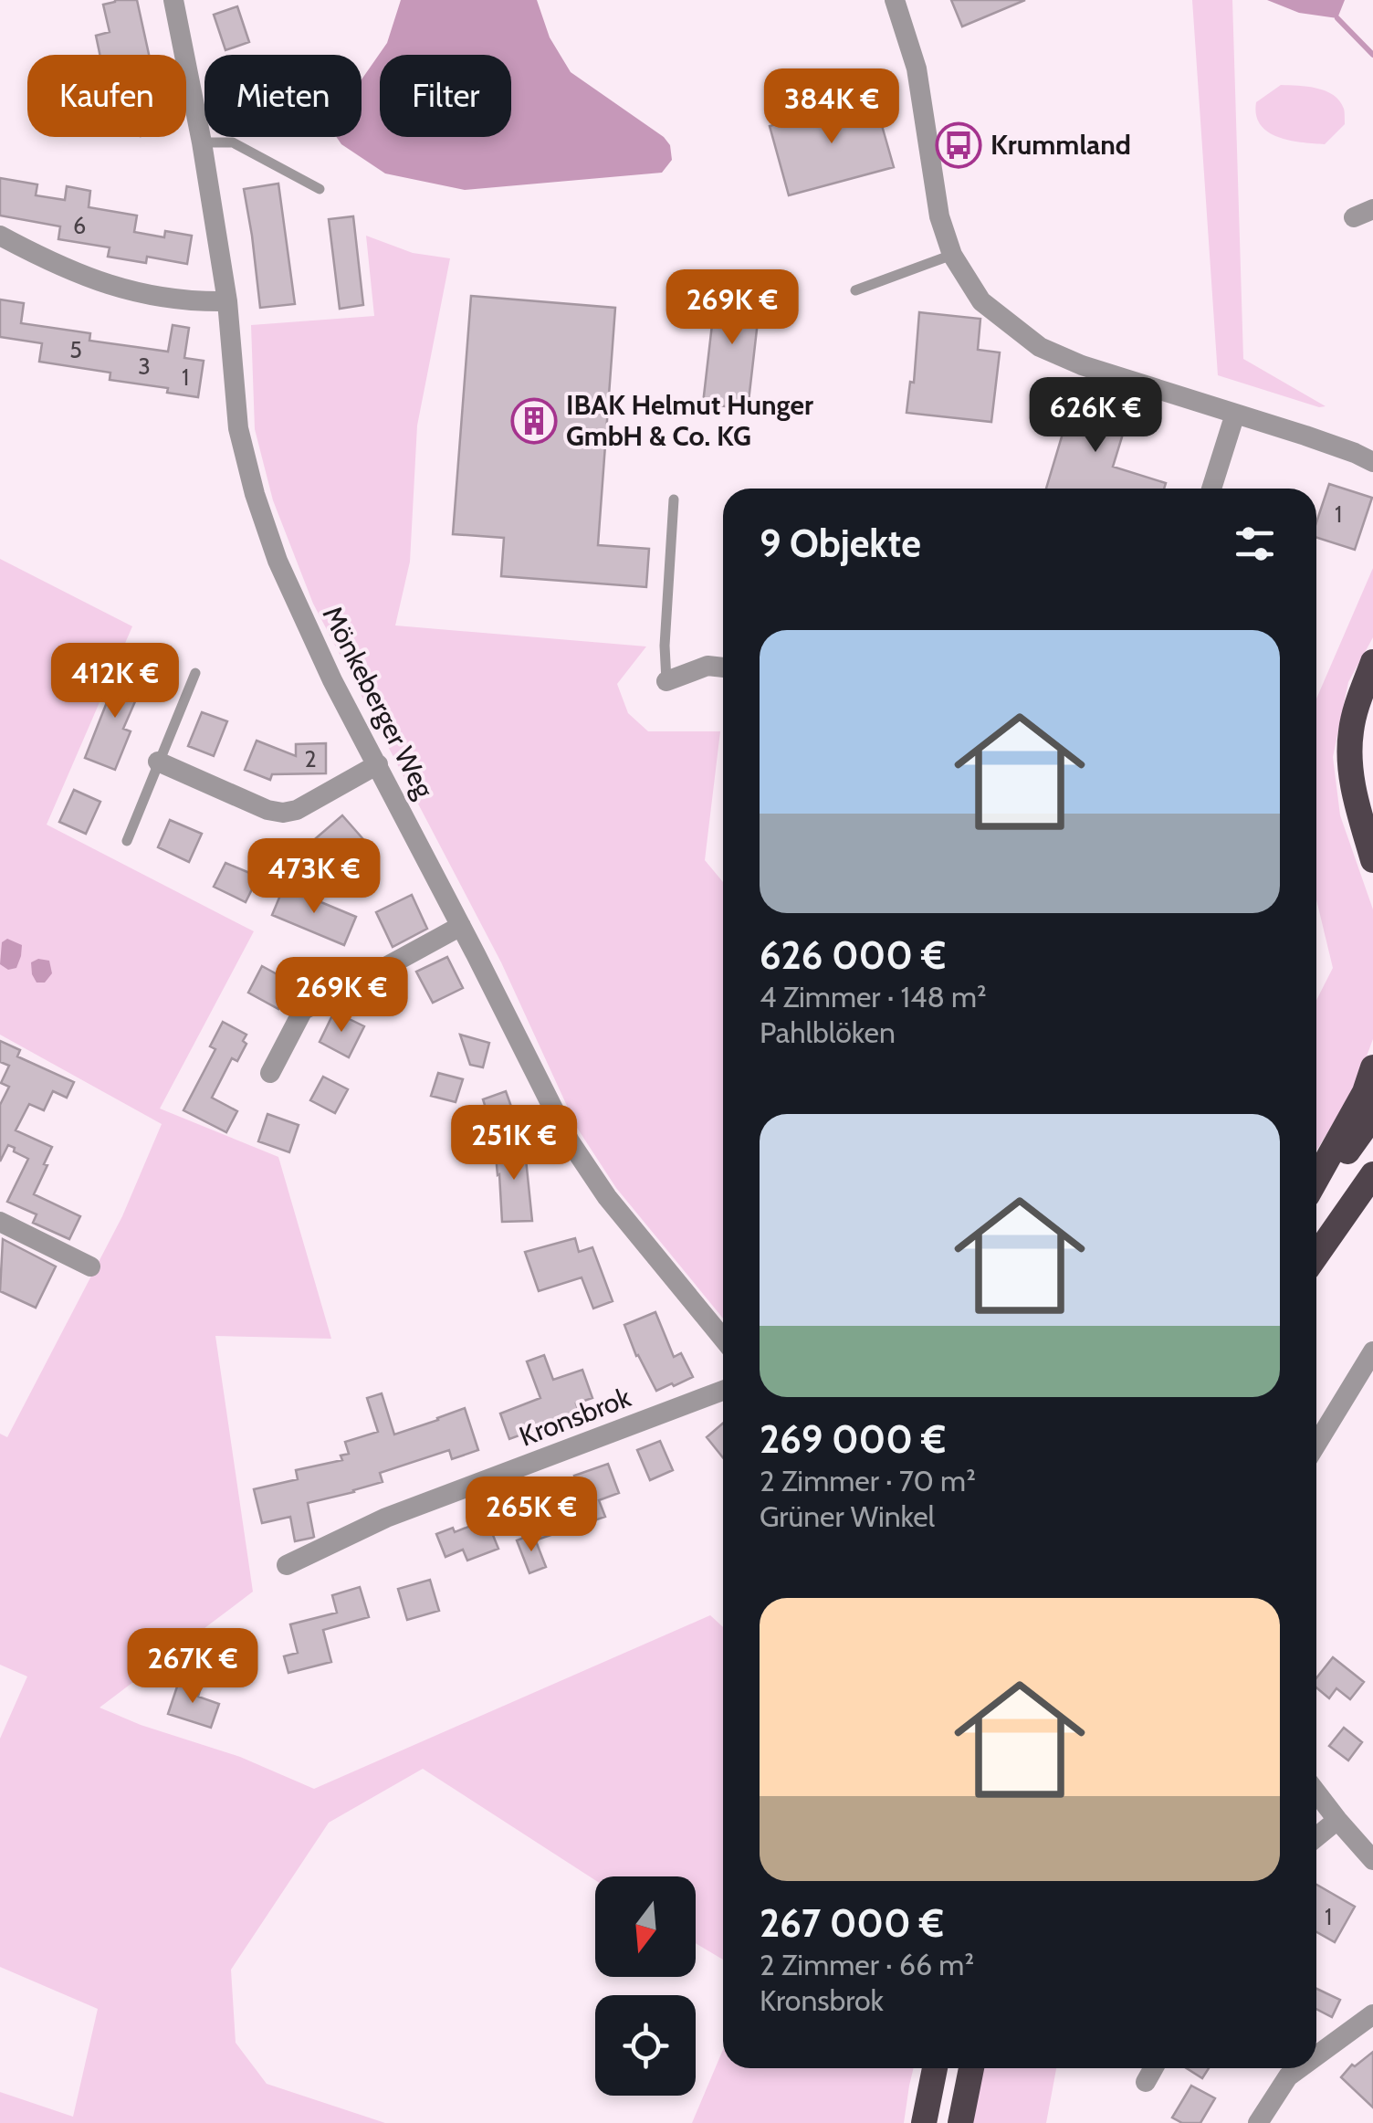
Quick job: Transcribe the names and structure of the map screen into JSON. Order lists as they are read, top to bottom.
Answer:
{
  "streets": {
    "street": ["Mönkeberger Weg", "Kronsbrok"]
  },
  "places": {
    "bus stop": ["Krummland"],
    "building": ["IBAK Helmut Hunger GmbH & Co. KG"]
  },
  "house_numbers": [
    "6",
    "5",
    "3",
    "1",
    "1",
    "2",
    "1"
  ],
  "north": "bottom",
  "page": {
    "chip": ["Kaufen", "Mieten", "Filter"],
    "price": [
      "384K €",
      "269K €",
      "626K €",
      "412K €",
      "473K €",
      "269K €",
      "251K €",
      "265K €",
      "267K €"
    ],
    "heading": "9 Objekte",
    "list": [
      {
        "name": "626 000 €",
        "note": "4 Zimmer · 148 m² · Pahlblöken"
      },
      {
        "name": "269 000 €",
        "note": "2 Zimmer · 70 m² · Grüner Winkel"
      },
      {
        "name": "267 000 €",
        "note": "2 Zimmer · 66 m² · Kronsbrok"
      }
    ]
  }
}
